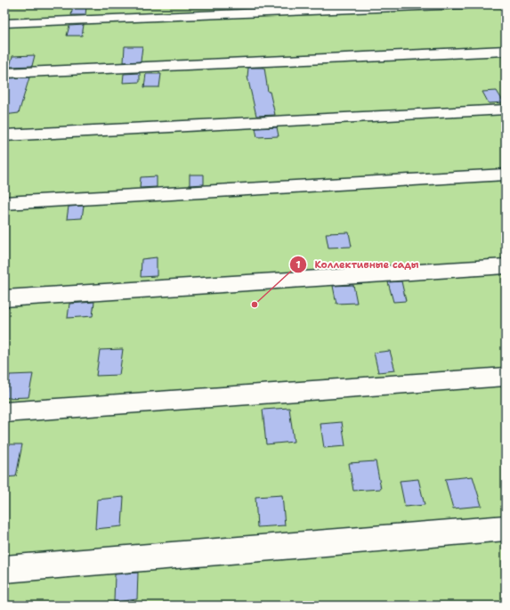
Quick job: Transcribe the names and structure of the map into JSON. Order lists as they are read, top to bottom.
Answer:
{
  "places": ["Коллективные сады"]
}
